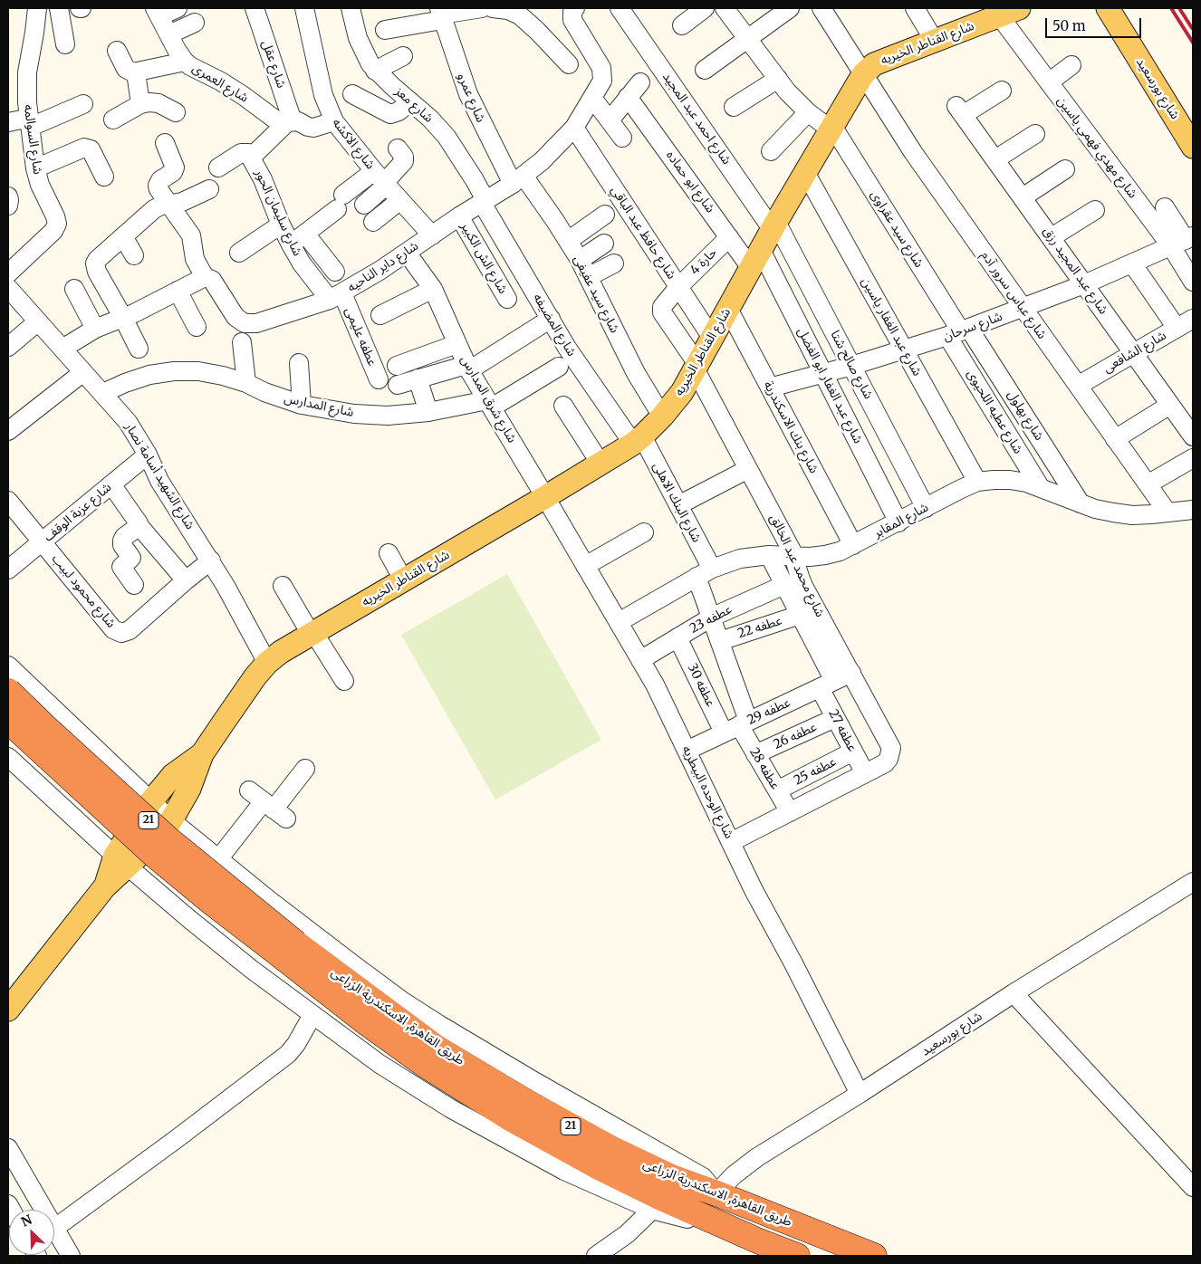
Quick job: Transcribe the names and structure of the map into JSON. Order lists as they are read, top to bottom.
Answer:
{
  "streets": {
    "highway": ["21", "طريق القاهرة, الاسكندرية الزراعى"],
    "main road": ["شارع القناطر الخيريه", "شارع بورسعيد"],
    "street": [
      "شارع عقل",
      "شارع العمرى",
      "شارع عمرو",
      "شارع معز",
      "شارع احمد عبد المجيد",
      "شارع السوالمه",
      "شارع الاكشه",
      "شارع مهدي فهمي ياسين",
      "شارع ابو حماده",
      "شارع سليمان الحور",
      "شارع سيد عقراوى",
      "شارع حافظ عبد الباقي",
      "شارع الش الكبير",
      "حارة 4",
      "شارع داير الناحيه",
      "شارع عبد المجيد رزق",
      "شارع سيد عفيفى",
      "شارع عباس سرور آدم",
      "شارع المضيفه",
      "شارع عبد الغفار ياسين",
      "شارع سرحان",
      "عطفه عليمى",
      "شارع الشافعى",
      "شارع صالح شتا",
      "شارع عبد الغفار ابو الفضل",
      "شارع شرق المدارس",
      "شارع المدارس",
      "شارع عطيه اللحيوى",
      "شارع بهلول",
      "شارع بنك الاسكندرية",
      "شارع الشهيد أسامة نصار",
      "شارع البنك الاهلى",
      "شارع عزبة الوقف",
      "شارع المقابر",
      "شارع محمد عبد الخالق",
      "شارع محمود لبيب",
      "عطفه 23",
      "عطفه 22",
      "عطفه 30",
      "عطفه 29",
      "عطفه 27",
      "عطفه 26",
      "عطفه 28",
      "عطفه 25",
      "شارع الوحده البيطريه"
    ]
  },
  "crossings": [
    ["شارع القناطر الخيريه", "شارع احمد عبد المجيد"],
    ["شارع القناطر الخيريه", "شارع مهدي فهمي ياسين"],
    ["شارع القناطر الخيريه", "شارع ابو حماده"],
    ["شارع القناطر الخيريه", "شارع سيد عقراوى"],
    ["شارع القناطر الخيريه", "شارع حافظ عبد الباقي"],
    ["شارع القناطر الخيريه", "حارة 4"],
    ["شارع القناطر الخيريه", "شارع سيد عفيفى"],
    ["شارع القناطر الخيريه", "شارع عباس سرور آدم"],
    ["شارع القناطر الخيريه", "شارع المضيفه"],
    ["شارع القناطر الخيريه", "شارع عبد الغفار ياسين"],
    ["شارع القناطر الخيريه", "شارع صالح شتا"],
    ["شارع القناطر الخيريه", "شارع عبد الغفار ابو الفضل"],
    ["شارع القناطر الخيريه", "شارع شرق المدارس"],
    ["شارع القناطر الخيريه", "شارع بنك الاسكندرية"],
    ["شارع القناطر الخيريه", "شارع الشهيد أسامة نصار"],
    ["شارع القناطر الخيريه", "شارع البنك الاهلى"],
    ["شارع القناطر الخيريه", "شارع محمد عبد الخالق"],
    ["شارع القناطر الخيريه", "شارع الوحده البيطريه"],
    ["شارع عقل", "شارع العمرى"],
    ["شارع بورسعيد", "شارع الوحده البيطريه"],
    ["شارع بورسعيد", "طريق القاهرة, الاسكندرية الزراعى"],
    ["شارع عمرو", "شارع داير الناحيه"],
    ["شارع عمرو", "شارع سيد عفيفى"],
    ["شارع معز", "شارع داير الناحيه"],
    ["شارع معز", "شارع المضيفه"],
    ["شارع احمد عبد المجيد", "شارع صالح شتا"],
    ["شارع الاكشه", "شارع داير الناحيه"],
    ["شارع مهدي فهمي ياسين", "شارع سرحان"],
    ["شارع ابو حماده", "حارة 4"],
    ["شارع ابو حماده", "شارع عبد الغفار ابو الفضل"],
    ["شارع سليمان الحور", "شارع داير الناحيه"],
    ["شارع سليمان الحور", "عطفه عليمى"],
    ["شارع سيد عقراوى", "شارع سرحان"],
    ["شارع سيد عقراوى", "شارع عطيه اللحيوى"],
    ["شارع سيد عقراوى", "شارع بهلول"],
    ["شارع حافظ عبد الباقي", "حارة 4"],
    ["شارع حافظ عبد الباقي", "شارع داير الناحيه"],
    ["شارع الش الكبير", "شارع داير الناحيه"],
    ["حارة 4", "شارع محمد عبد الخالق"],
    ["شارع داير الناحيه", "شارع سيد عفيفى"],
    ["شارع داير الناحيه", "شارع المضيفه"],
    ["شارع داير الناحيه", "عطفه عليمى"],
    ["شارع داير الناحيه", "شارع شرق المدارس"],
    ["شارع عبد المجيد رزق", "شارع سرحان"],
    ["شارع عبد المجيد رزق", "شارع الشافعى"],
    ["شارع عباس سرور آدم", "شارع سرحان"],
    ["شارع عباس سرور آدم", "شارع الشافعى"],
    ["شارع عباس سرور آدم", "شارع المقابر"],
    ["شارع المضيفه", "شارع البنك الاهلى"],
    ["شارع عبد الغفار ياسين", "شارع سرحان"],
    ["شارع عبد الغفار ياسين", "شارع المقابر"],
    ["شارع سرحان", "شارع صالح شتا"],
    ["شارع سرحان", "شارع عبد الغفار ابو الفضل"],
    ["شارع سرحان", "شارع عطيه اللحيوى"],
    ["شارع سرحان", "شارع بهلول"],
    ["شارع سرحان", "شارع بنك الاسكندرية"],
    ["شارع صالح شتا", "شارع المقابر"],
    ["شارع عبد الغفار ابو الفضل", "شارع المقابر"],
    ["شارع شرق المدارس", "شارع المدارس"],
    ["شارع شرق المدارس", "شارع الوحده البيطريه"],
    ["شارع المدارس", "شارع الشهيد أسامة نصار"],
    ["شارع عطيه اللحيوى", "شارع بهلول"],
    ["شارع عطيه اللحيوى", "شارع المقابر"],
    ["شارع بهلول", "شارع المقابر"],
    ["شارع بنك الاسكندرية", "شارع المقابر"],
    ["شارع الشهيد أسامة نصار", "شارع عزبة الوقف"],
    ["شارع الشهيد أسامة نصار", "شارع محمود لبيب"],
    ["شارع البنك الاهلى", "شارع المقابر"],
    ["شارع البنك الاهلى", "عطفه 23"],
    ["شارع البنك الاهلى", "عطفه 22"],
    ["شارع البنك الاهلى", "عطفه 30"],
    ["شارع البنك الاهلى", "عطفه 29"],
    ["شارع البنك الاهلى", "عطفه 28"],
    ["شارع عزبة الوقف", "شارع محمود لبيب"],
    ["شارع المقابر", "شارع محمد عبد الخالق"],
    ["شارع المقابر", "عطفه 27"],
    ["شارع المقابر", "شارع الوحده البيطريه"],
    ["شارع محمد عبد الخالق", "عطفه 29"],
    ["شارع محمد عبد الخالق", "عطفه 27"],
    ["عطفه 23", "عطفه 30"],
    ["عطفه 23", "عطفه 27"],
    ["عطفه 23", "شارع الوحده البيطريه"],
    ["عطفه 22", "عطفه 27"],
    ["عطفه 30", "عطفه 29"],
    ["عطفه 30", "عطفه 28"],
    ["عطفه 29", "عطفه 27"],
    ["عطفه 29", "عطفه 28"],
    ["عطفه 29", "شارع الوحده البيطريه"],
    ["عطفه 27", "عطفه 26"],
    ["عطفه 27", "عطفه 25"],
    ["عطفه 26", "عطفه 28"],
    ["عطفه 28", "عطفه 25"]
  ],
  "scale_bar": "50 m",
  "north": "top left"
}
